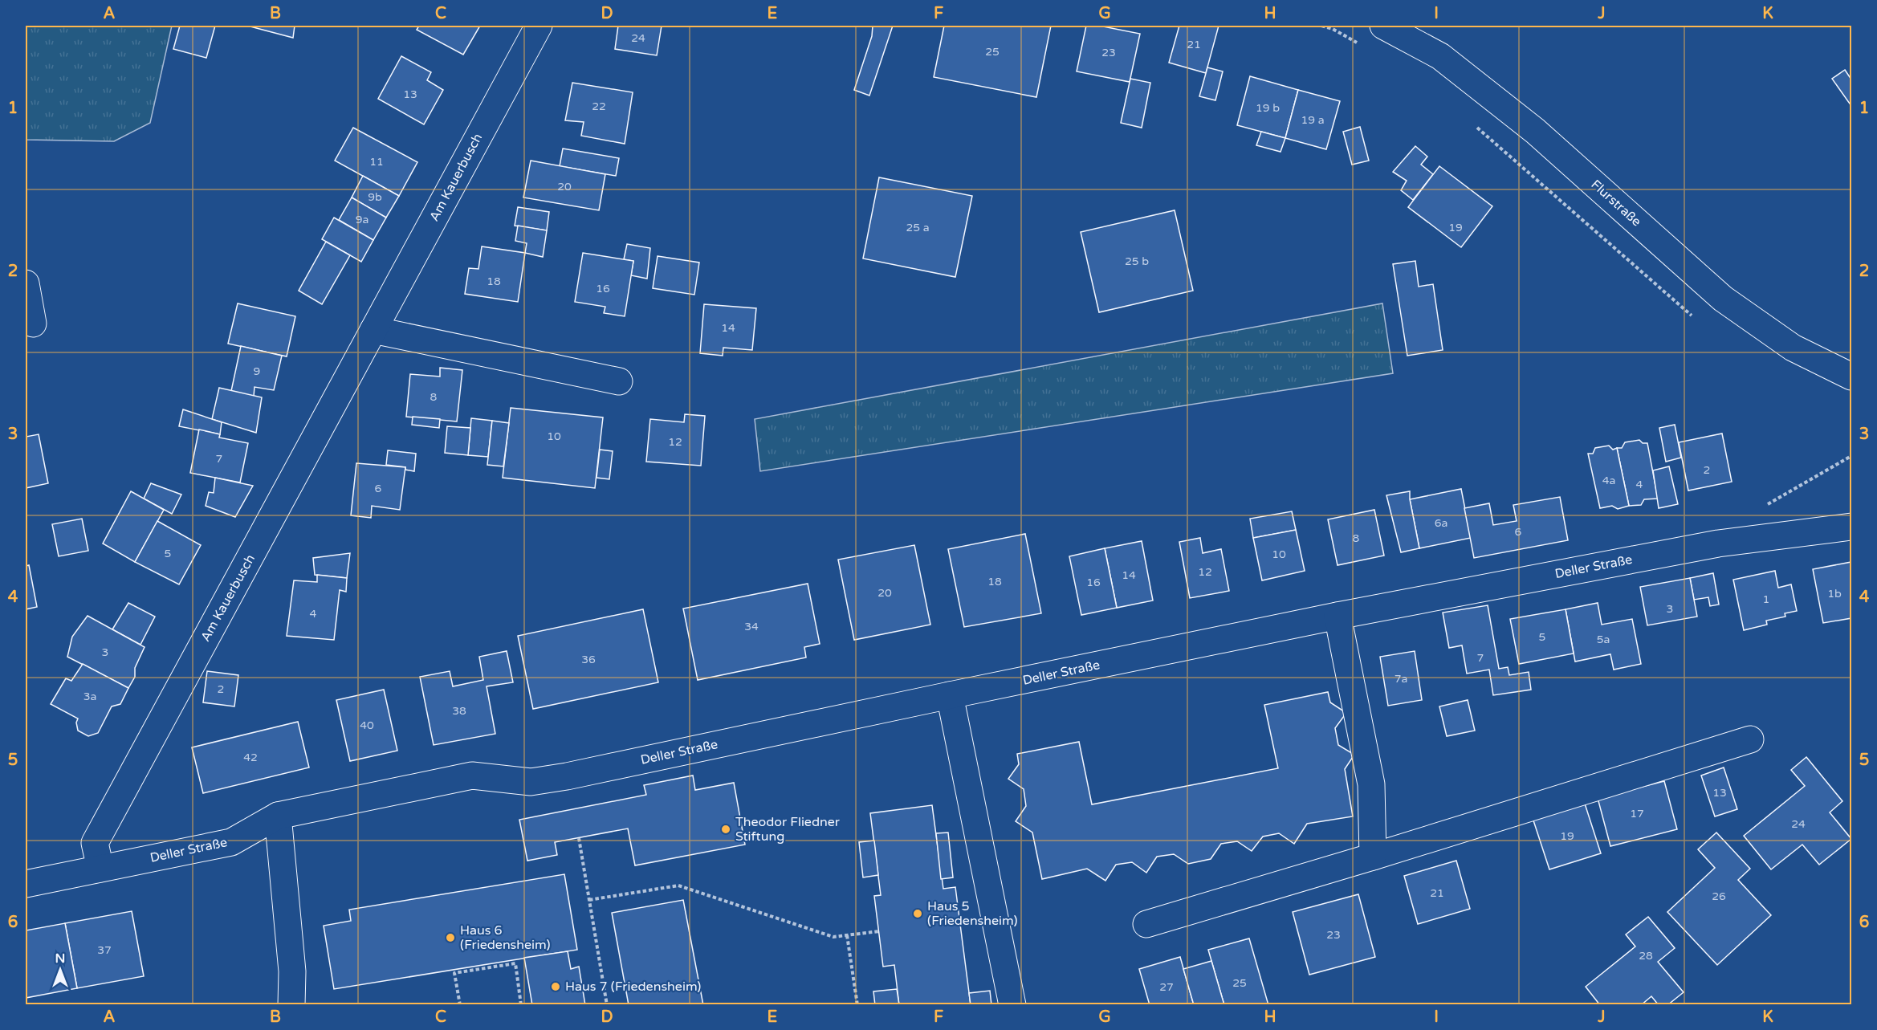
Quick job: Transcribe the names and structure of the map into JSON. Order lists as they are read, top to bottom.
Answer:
{
  "streets": {
    "street": ["Am Kauerbusch", "Flurstraße", "Deller Straße"]
  },
  "crossings": [
    ["Am Kauerbusch", "Deller Straße"]
  ],
  "places": [
    "Theodor Fliedner Stiftung",
    "Haus 5 (Friedensheim)",
    "Haus 6 (Friedensheim)",
    "Haus 7 (Friedensheim)"
  ],
  "house_numbers": [
    "24",
    "21",
    "25",
    "23",
    "13",
    "22",
    "19 b",
    "19 a",
    "11",
    "20",
    "9b",
    "9a",
    "25 a",
    "19",
    "25 b",
    "18",
    "16",
    "14",
    "9",
    "8",
    "10",
    "12",
    "7",
    "2",
    "4a",
    "4",
    "6",
    "6a",
    "6",
    "8",
    "5",
    "10",
    "12",
    "14",
    "18",
    "16",
    "20",
    "1b",
    "1",
    "3",
    "4",
    "34",
    "5",
    "5a",
    "3",
    "7",
    "36",
    "7a",
    "2",
    "3a",
    "38",
    "40",
    "42",
    "13",
    "17",
    "24",
    "19",
    "21",
    "26",
    "23",
    "37",
    "28",
    "25",
    "27"
  ],
  "north": "top",
  "grid": {
    "columns": [
      "A",
      "B",
      "C",
      "D",
      "E",
      "F",
      "G",
      "H",
      "I",
      "J",
      "K"
    ],
    "rows": [
      "1",
      "2",
      "3",
      "4",
      "5",
      "6"
    ]
  }
}
